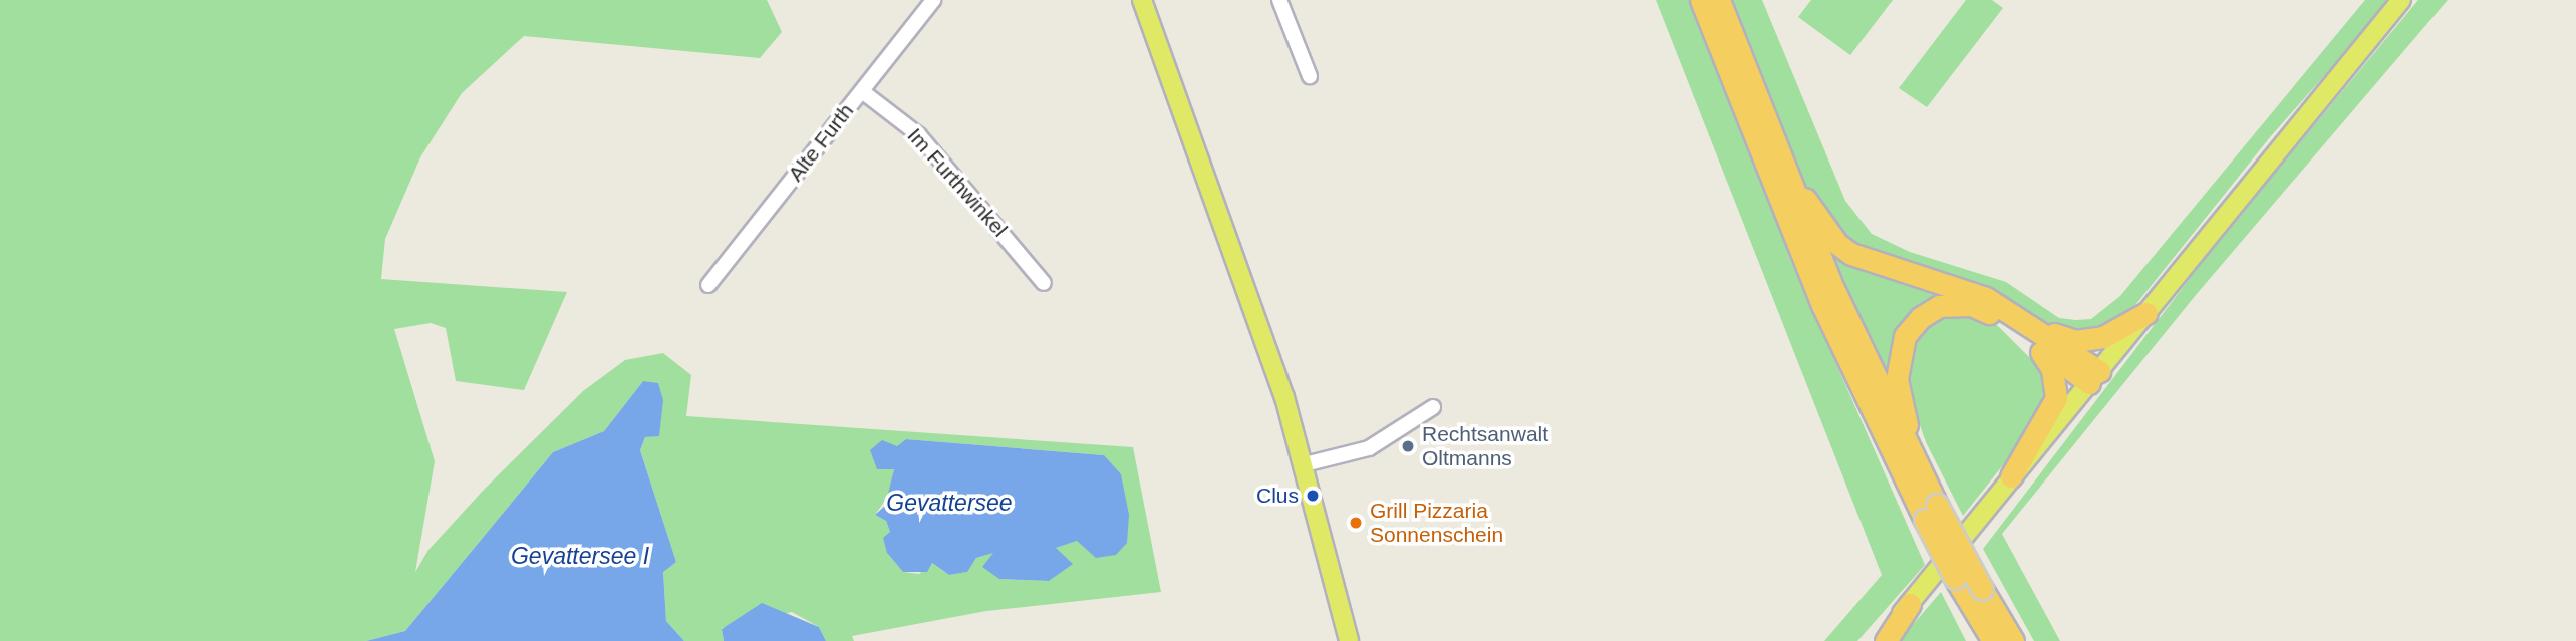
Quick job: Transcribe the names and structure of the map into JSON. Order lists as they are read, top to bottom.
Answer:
{
  "streets": {
    "street": ["Alte Furth", "Im Furthwinkel"]
  },
  "crossings": [
    ["Alte Furth", "Im Furthwinkel"]
  ],
  "water": ["Gevattersee", "Gevattersee I"],
  "places": ["Rechtsanwalt Oltmanns", "Clus", "Grill Pizzaria Sonnenschein"]
}
